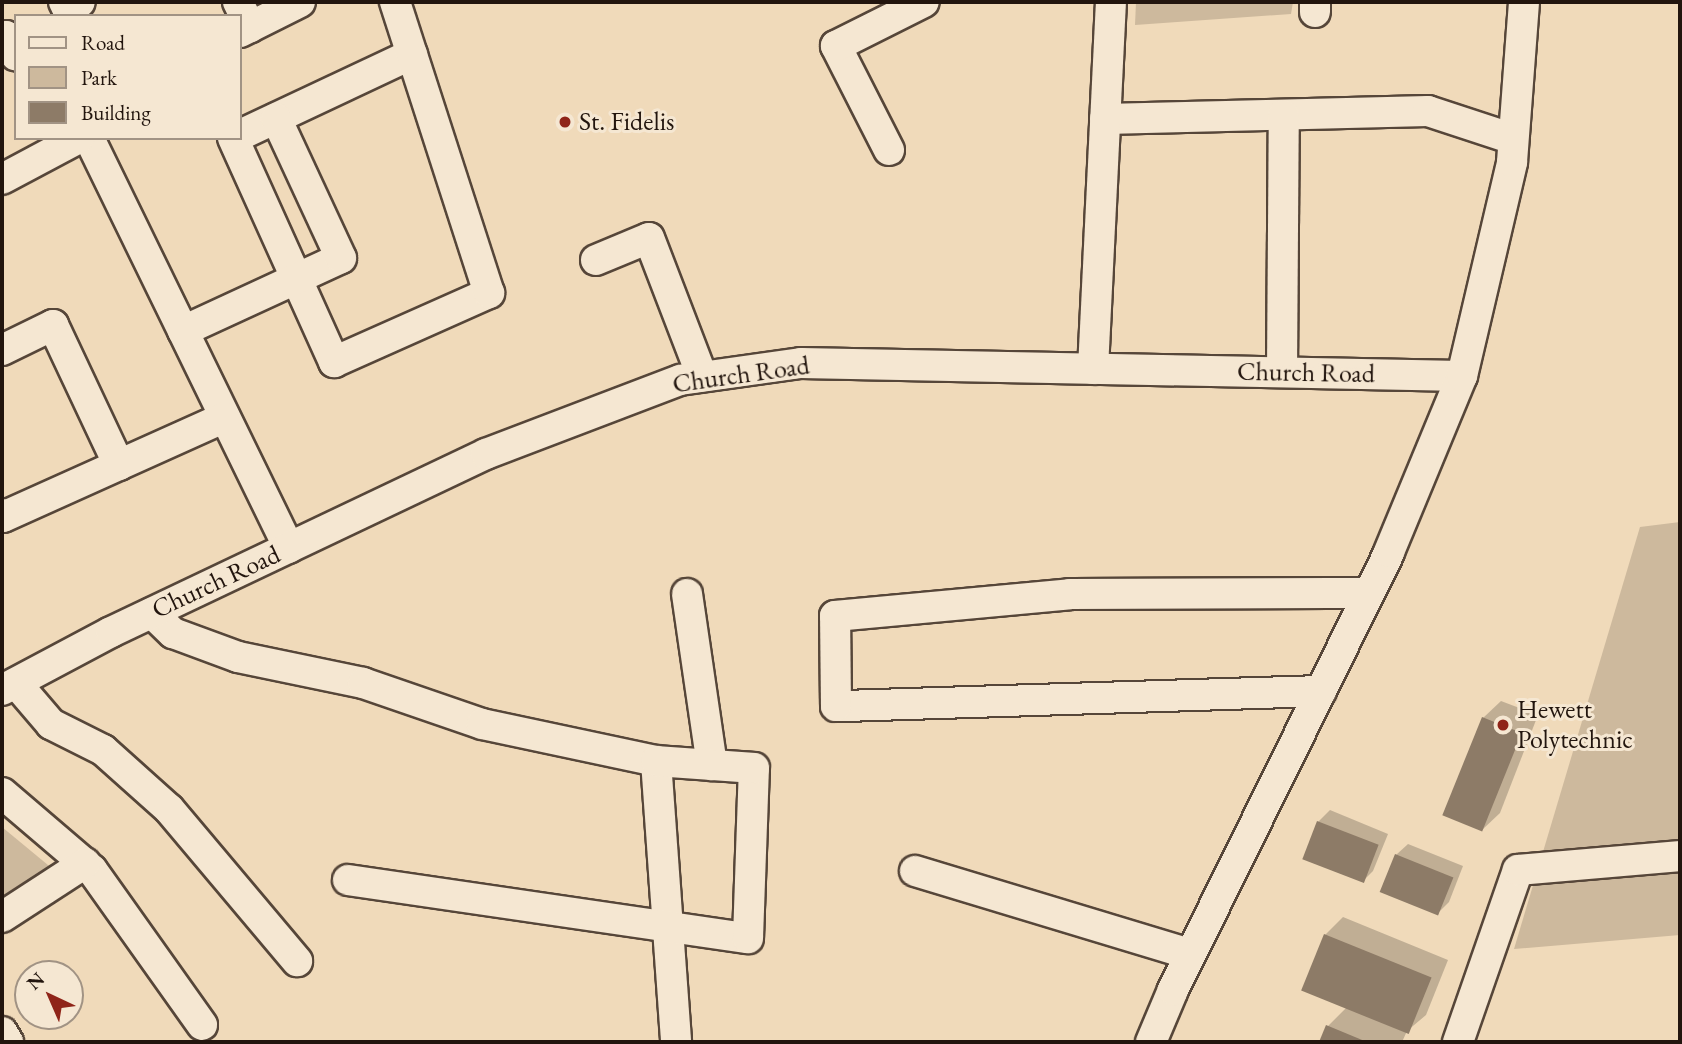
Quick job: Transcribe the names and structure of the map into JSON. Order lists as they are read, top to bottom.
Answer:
{
  "streets": {
    "street": ["Church Road"]
  },
  "places": ["St. Fidelis", "Hewett Polytechnic"],
  "legend": ["Road", "Park", "Building"],
  "north": "top left"
}
